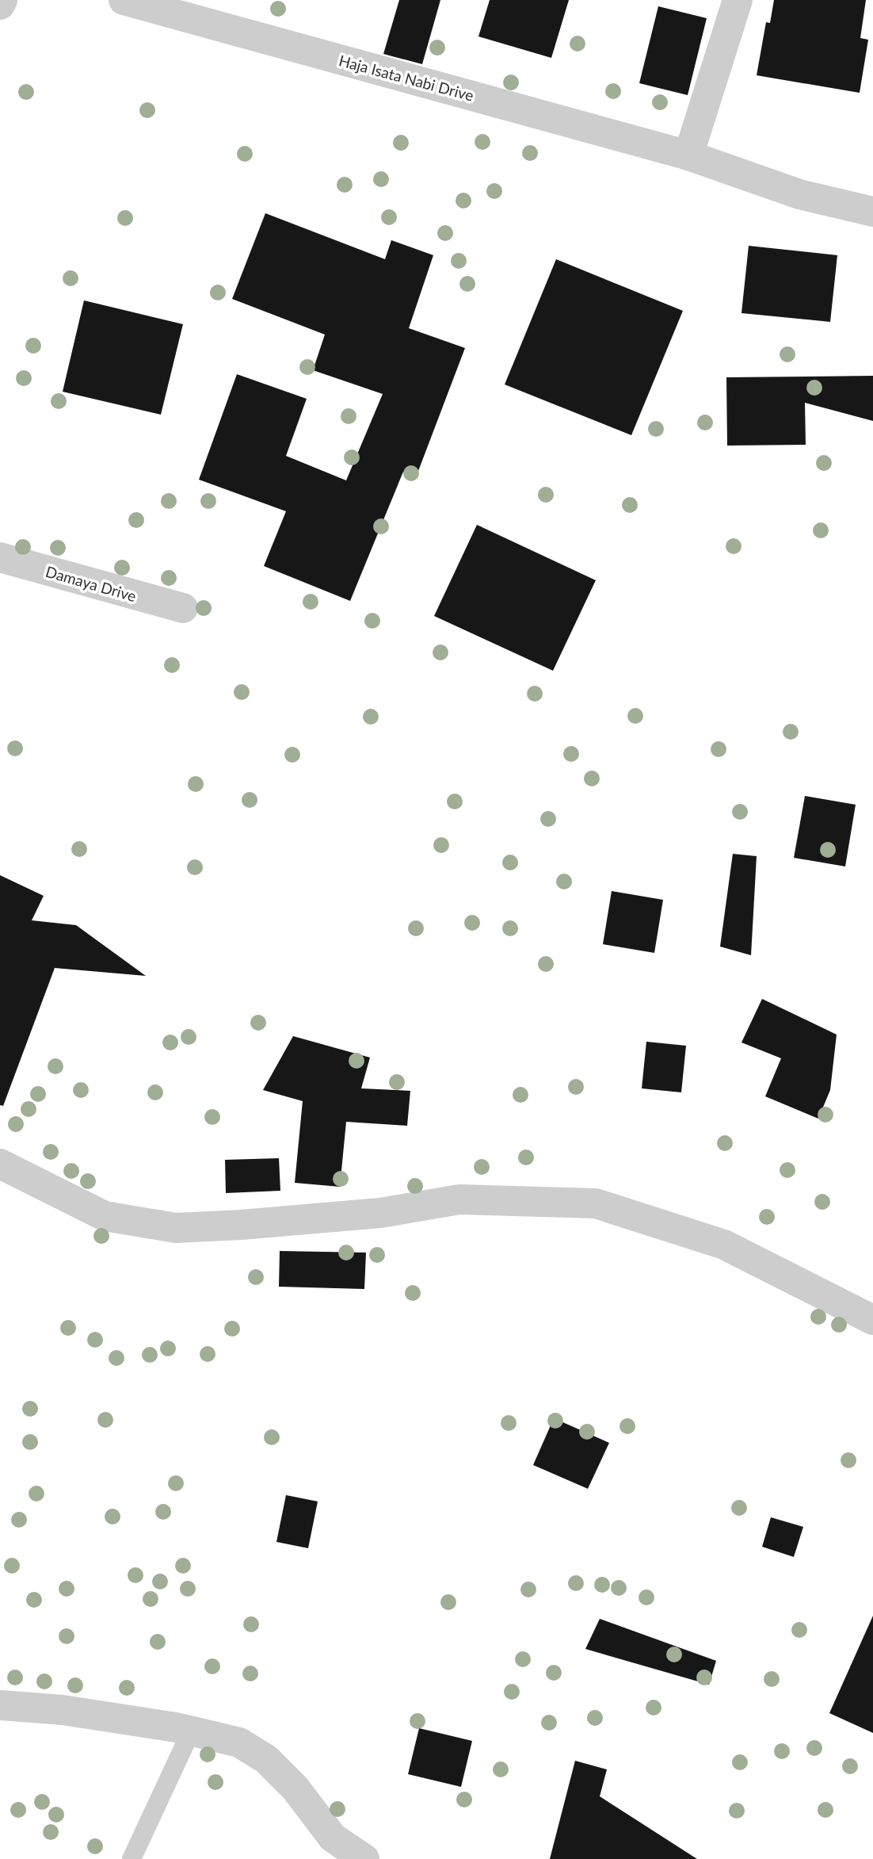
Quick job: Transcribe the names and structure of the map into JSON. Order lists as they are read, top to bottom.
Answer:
{
  "streets": {
    "street": ["Haja Isata Nabi Drive", "Damaya Drive"]
  }
}
